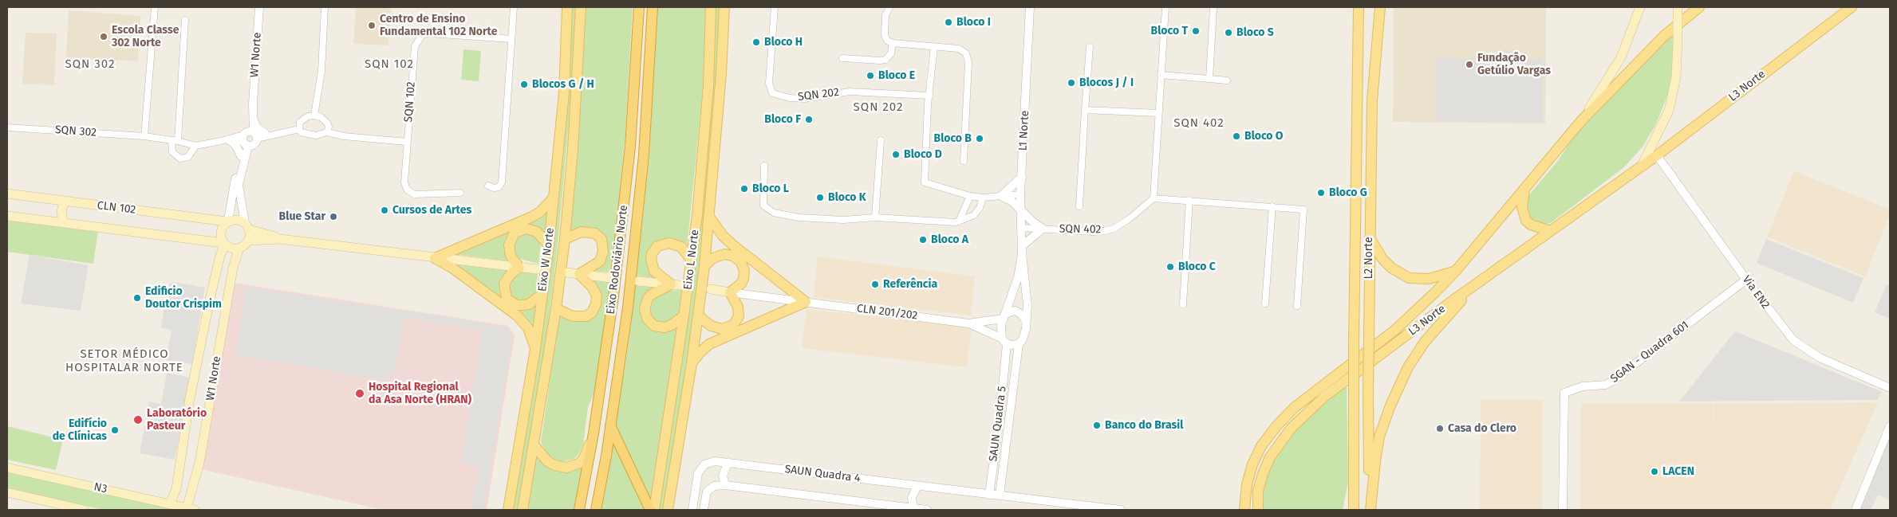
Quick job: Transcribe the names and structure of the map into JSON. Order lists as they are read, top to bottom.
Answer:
{
  "streets": {
    "highway": ["Eixo Rodoviário Norte"],
    "main road": [
      "W1 Norte",
      "L3 Norte",
      "CLN 102",
      "L2 Norte",
      "Eixo W Norte",
      "Eixo L Norte",
      "N3"
    ],
    "street": [
      "SQN 202",
      "SQN 102",
      "L1 Norte",
      "SQN 302",
      "SQN 402",
      "Via EN2",
      "CLN 201/202",
      "SGAN - Quadra 601",
      "SAUN Quadra 5",
      "SAUN Quadra 4"
    ]
  },
  "crossings": [
    ["W1 Norte", "SQN 302"],
    ["W1 Norte", "CLN 102"],
    ["W1 Norte", "N3"],
    ["L3 Norte", "Via EN2"],
    ["L1 Norte", "SQN 402"],
    ["L1 Norte", "CLN 201/202"],
    ["L1 Norte", "SAUN Quadra 5"],
    ["Via EN2", "SGAN - Quadra 601"],
    ["CLN 201/202", "SAUN Quadra 5"],
    ["SAUN Quadra 5", "SAUN Quadra 4"]
  ],
  "districts": [
    "SQN 302",
    "SQN 102",
    "SQN 202",
    "SQN 402",
    "SETOR MÉDICO HOSPITALAR NORTE"
  ],
  "places": [
    "Bloco I",
    "Centro de Ensino Fundamental 102 Norte",
    "Bloco T",
    "Bloco S",
    "Escola Classe 302 Norte",
    "Bloco H",
    "Fundação Getúlio Vargas",
    "Bloco E",
    "Blocos J / I",
    "Blocos G / H",
    "Bloco F",
    "Bloco O",
    "Bloco B",
    "Bloco D",
    "Bloco L",
    "Bloco G",
    "Bloco K",
    "Cursos de Artes",
    "Blue Star",
    "Bloco A",
    "Bloco C",
    "Referência",
    "Edificio Doutor Crispim",
    "Hospital Regional da Asa Norte (HRAN)",
    "Laboratório Pasteur",
    "Banco do Brasil",
    "Casa do Clero",
    "Edifício de Clínicas",
    "LACEN"
  ]
}
